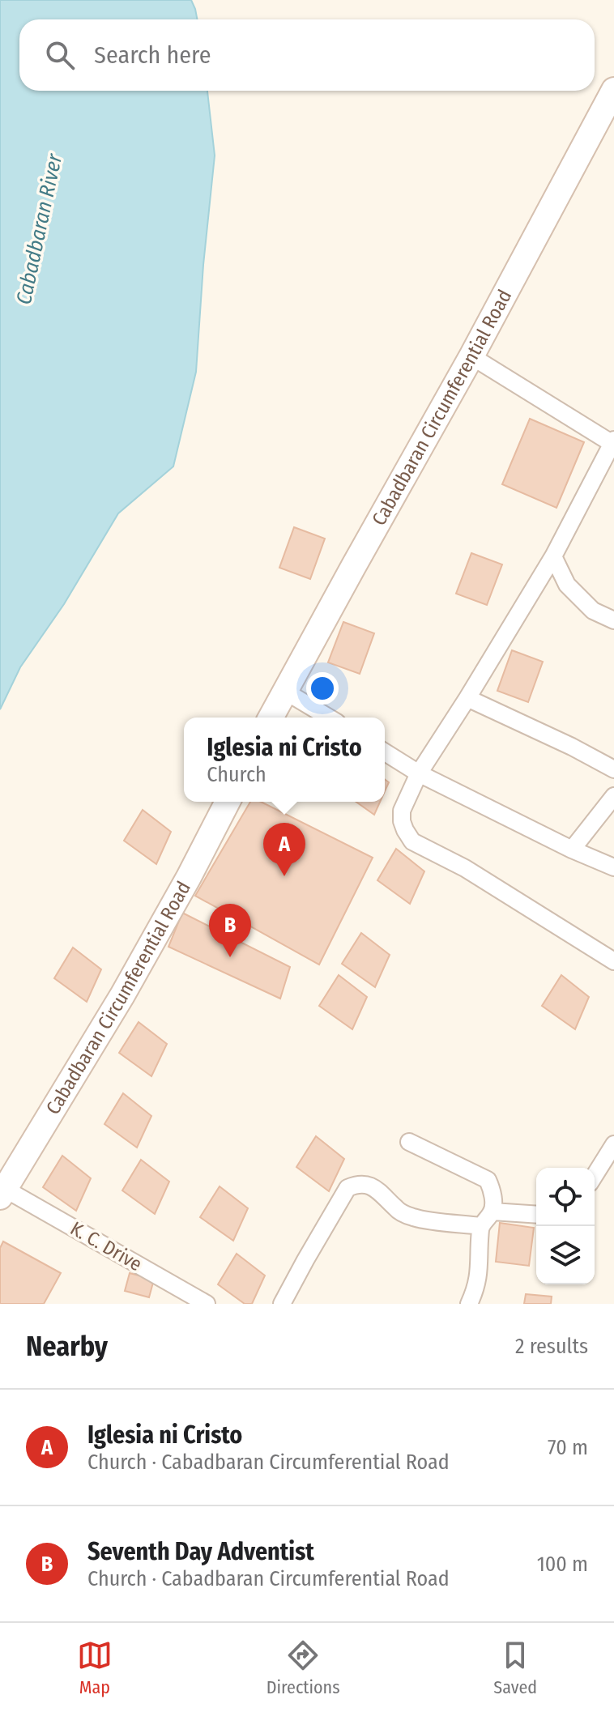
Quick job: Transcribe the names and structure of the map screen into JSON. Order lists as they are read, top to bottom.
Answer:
{
  "streets": {
    "main road": ["Cabadbaran Circumferential Road"],
    "street": ["K. C. Drive"]
  },
  "crossings": [
    ["Cabadbaran Circumferential Road", "K. C. Drive"]
  ],
  "water": ["Cabadbaran River"],
  "page": {
    "search": "Search here",
    "popup": ["Iglesia ni Cristo", "Church"],
    "pins": ["A", "B"],
    "heading": ["Nearby", "2 results"],
    "list": [
      {
        "mark": "A",
        "name": "Iglesia ni Cristo",
        "note": "Church · Cabadbaran Circumferential Road",
        "value": "70 m"
      },
      {
        "mark": "B",
        "name": "Seventh Day Adventist",
        "note": "Church · Cabadbaran Circumferential Road",
        "value": "100 m"
      }
    ],
    "nav": ["Map", "Directions", "Saved"]
  }
}
